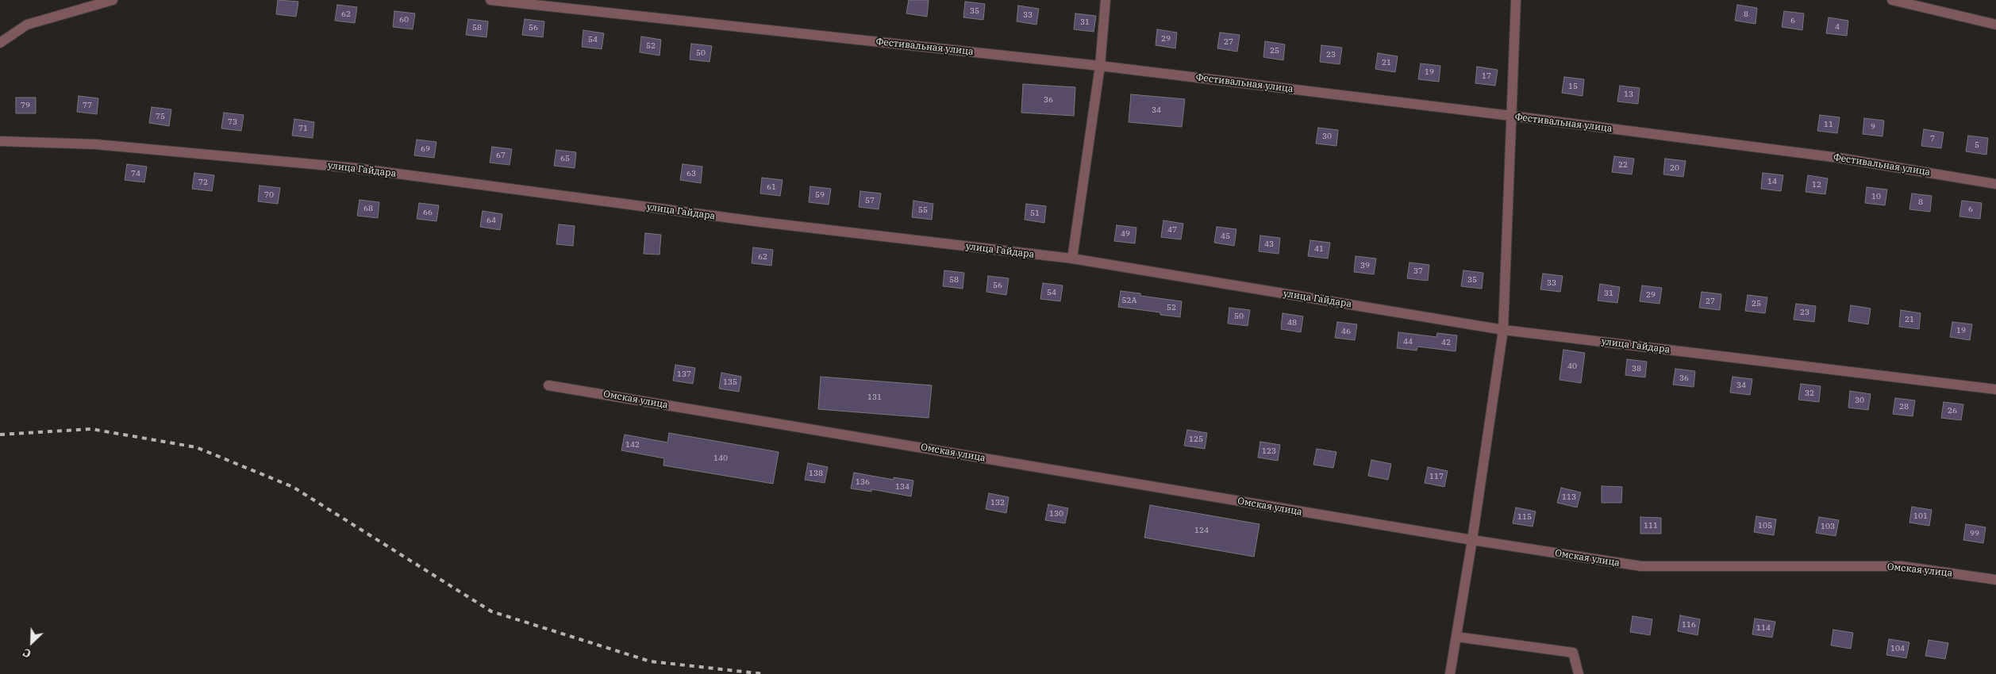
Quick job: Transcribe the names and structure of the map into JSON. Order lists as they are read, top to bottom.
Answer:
{
  "streets": {
    "street": ["Фестивальная улица", "улица Гайдара", "Омская улица"]
  },
  "house_numbers": [
    "35",
    "62",
    "8",
    "33",
    "60",
    "6",
    "31",
    "4",
    "58",
    "56",
    "29",
    "54",
    "27",
    "52",
    "25",
    "50",
    "23",
    "21",
    "19",
    "17",
    "15",
    "13",
    "36",
    "79",
    "77",
    "34",
    "75",
    "73",
    "11",
    "9",
    "71",
    "30",
    "7",
    "5",
    "69",
    "67",
    "65",
    "22",
    "20",
    "74",
    "63",
    "14",
    "72",
    "12",
    "61",
    "70",
    "59",
    "10",
    "57",
    "8",
    "68",
    "6",
    "55",
    "66",
    "51",
    "64",
    "47",
    "49",
    "45",
    "43",
    "41",
    "62",
    "39",
    "37",
    "58",
    "35",
    "33",
    "56",
    "54",
    "31",
    "29",
    "52А",
    "27",
    "25",
    "52",
    "23",
    "50",
    "21",
    "48",
    "19",
    "46",
    "44",
    "42",
    "40",
    "38",
    "137",
    "36",
    "135",
    "34",
    "32",
    "131",
    "30",
    "28",
    "26",
    "125",
    "142",
    "123",
    "140",
    "138",
    "117",
    "136",
    "134",
    "113",
    "132",
    "130",
    "101",
    "115",
    "111",
    "105",
    "103",
    "124",
    "99",
    "116",
    "114",
    "104"
  ],
  "north": "bottom left"
}
